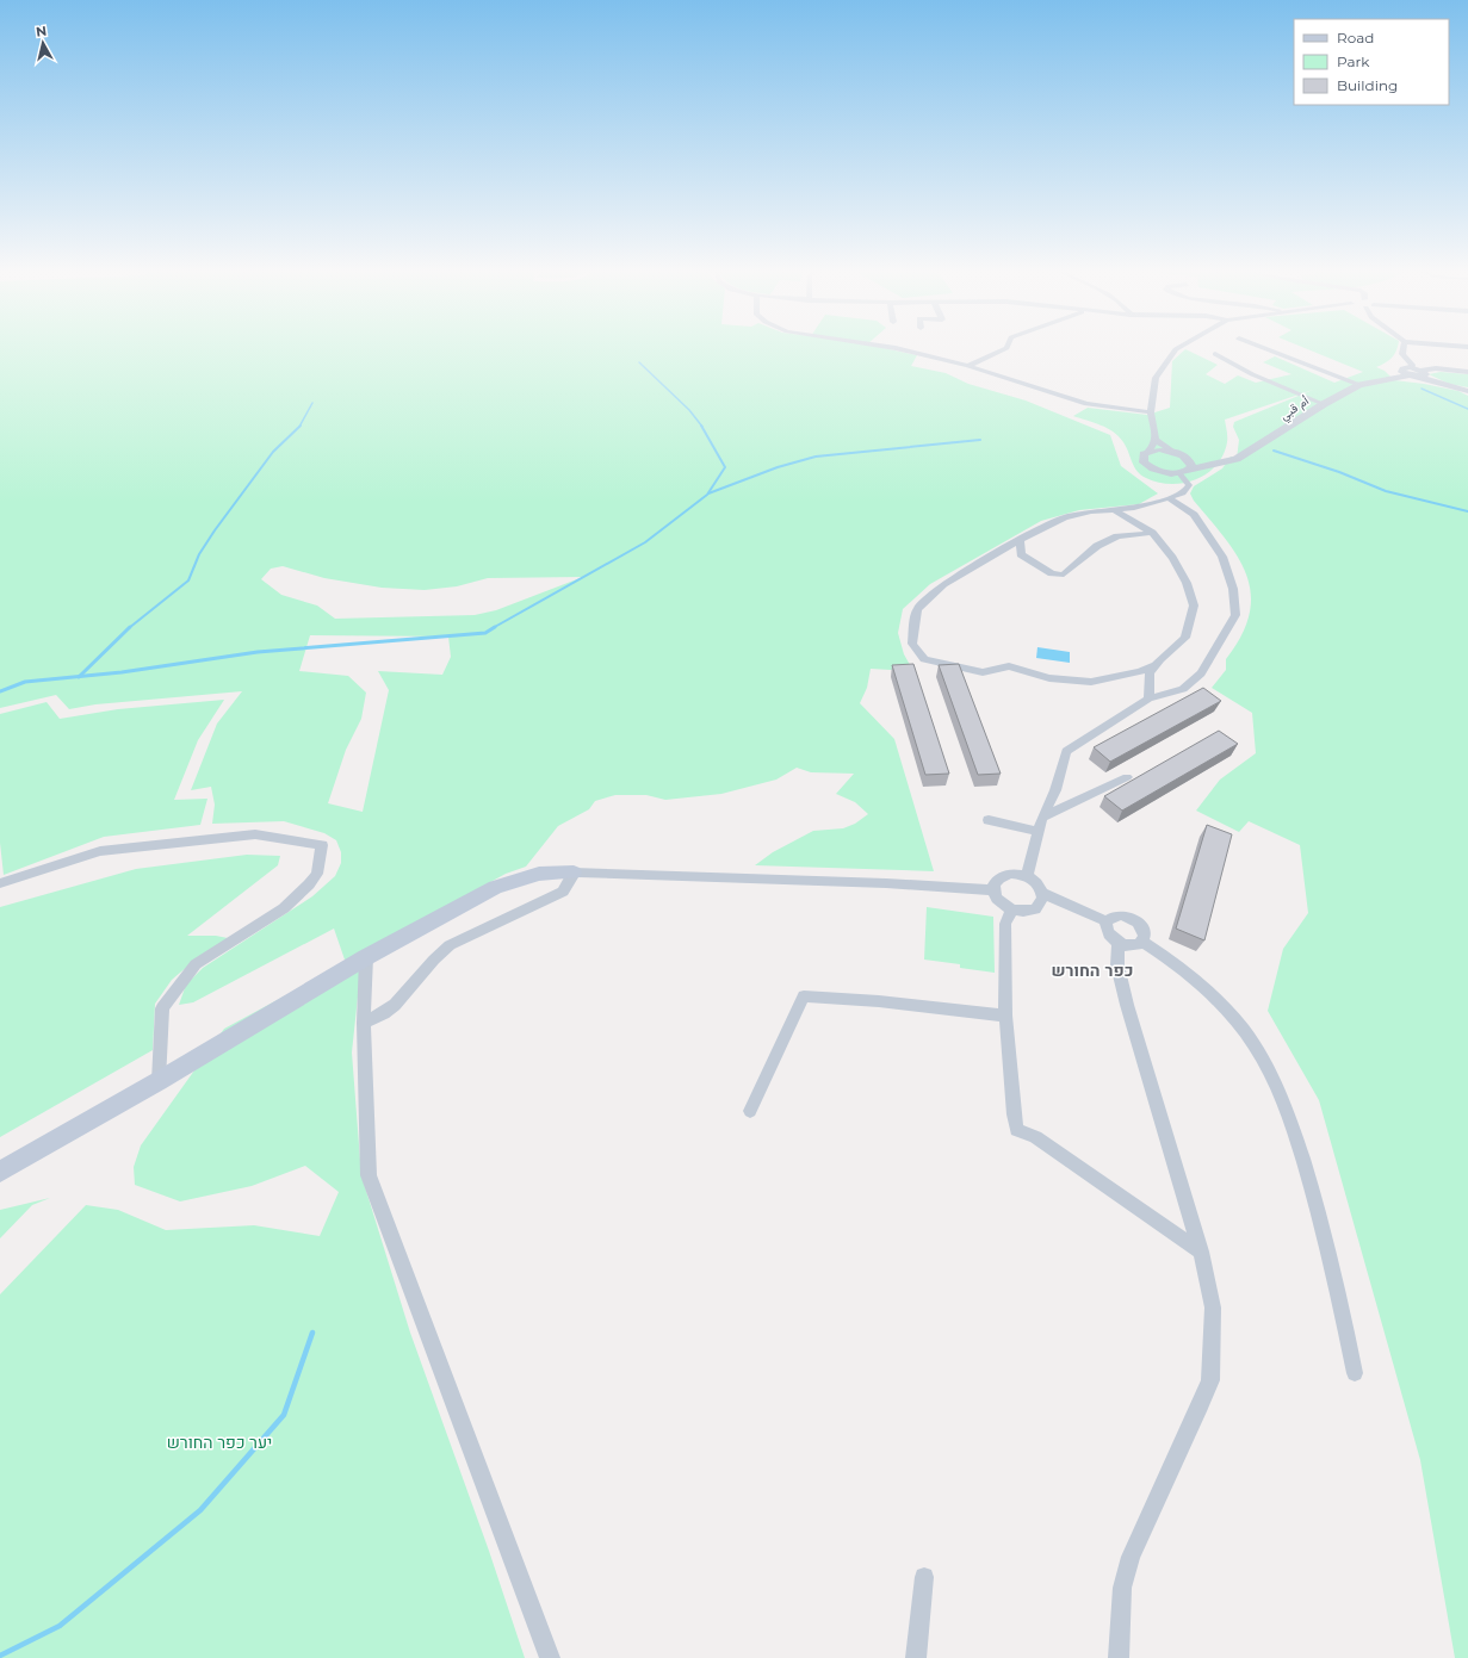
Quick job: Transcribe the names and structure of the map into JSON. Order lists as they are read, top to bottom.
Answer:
{
  "streets": {
    "street": ["أم قبي"]
  },
  "districts": ["כפר החורש"],
  "parks": ["יער כפר החורש"],
  "legend": ["Road", "Park", "Building"],
  "north": "top"
}
